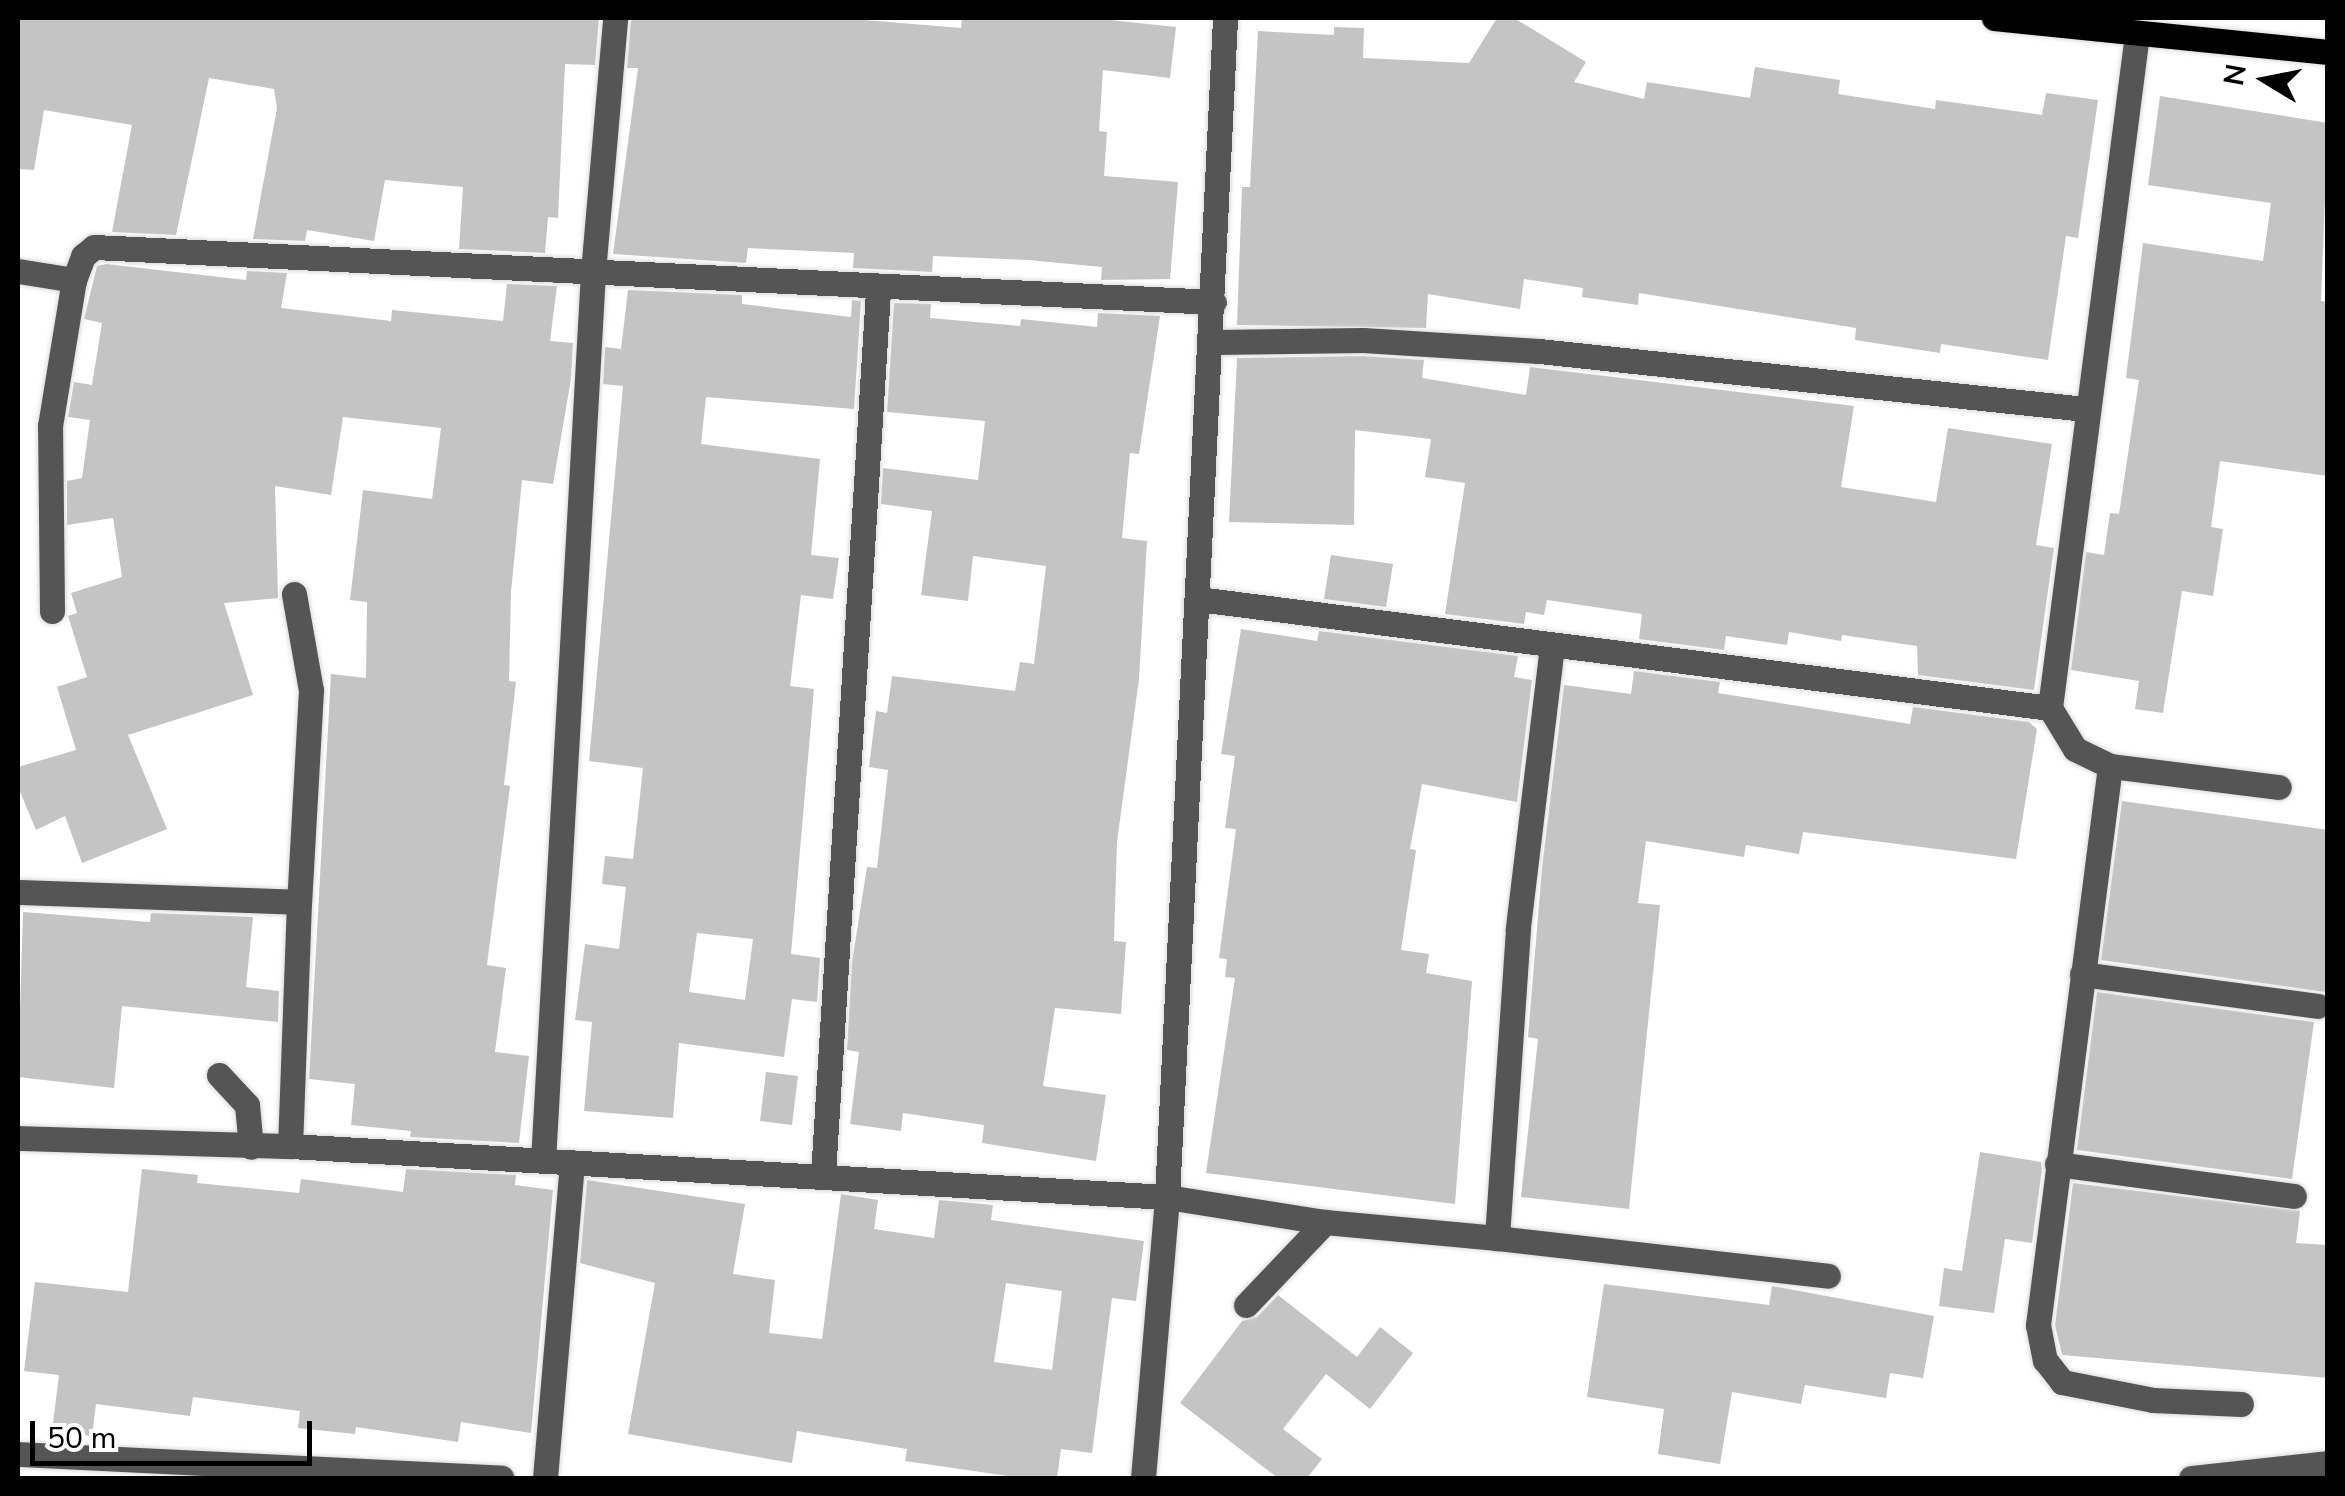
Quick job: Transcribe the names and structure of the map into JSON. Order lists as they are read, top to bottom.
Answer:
{
  "scale_bar": "50 m",
  "north": "left"
}
